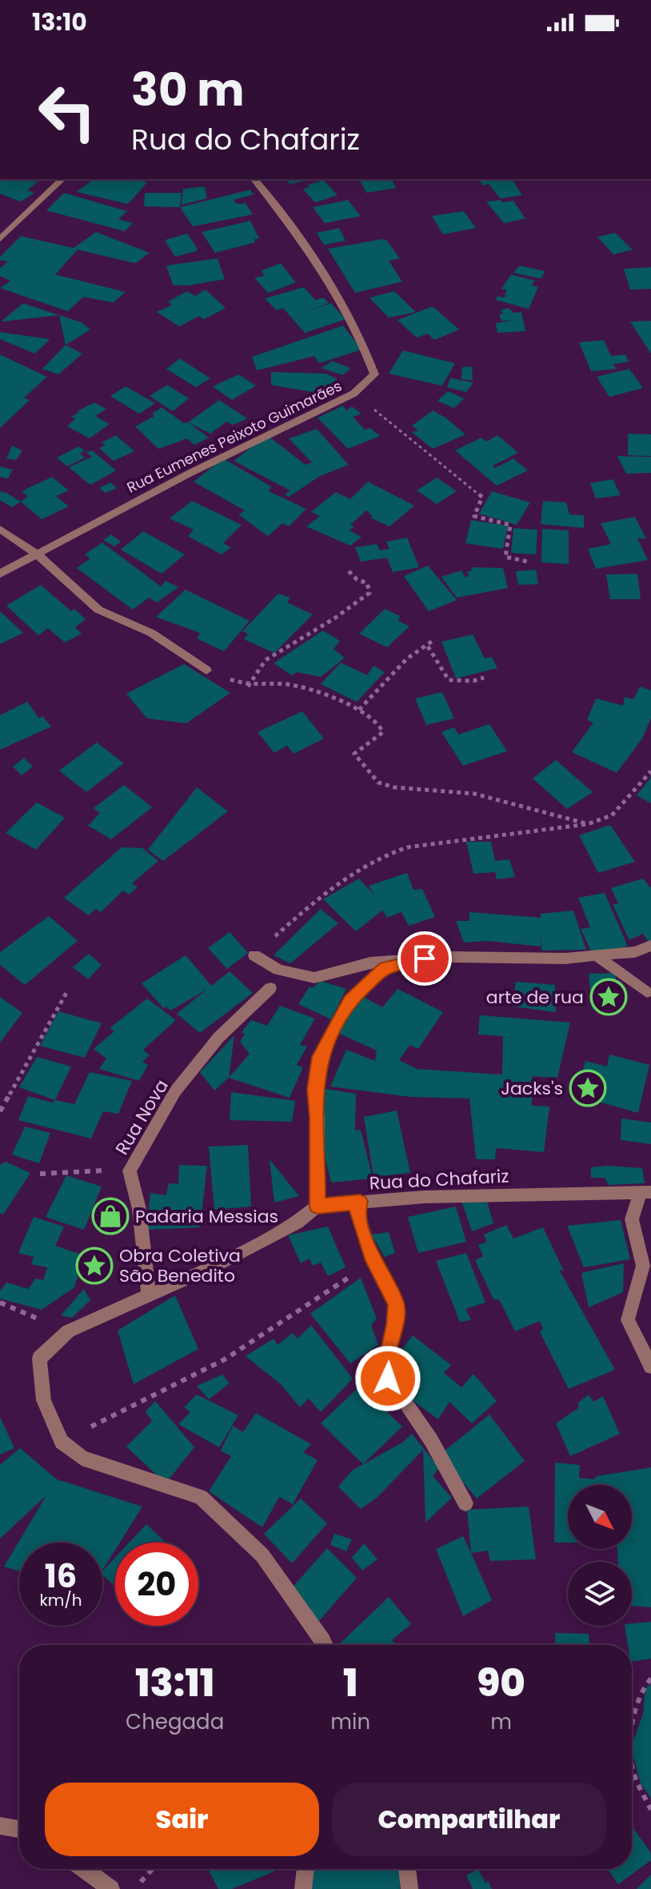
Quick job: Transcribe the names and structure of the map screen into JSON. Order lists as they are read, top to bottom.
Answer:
{
  "streets": {
    "street": ["Rua Eumenes Peixoto Guimarães", "Rua Nova", "Rua do Chafariz"]
  },
  "places": {
    "place": ["arte de rua", "Jacks's", "Obra Coletiva São Benedito"],
    "shop": ["Padaria Messias"]
  },
  "north": "bottom right",
  "page": {
    "status": "13:10",
    "turn": ["30 m", "Rua do Chafariz"],
    "speed": "16 km/h",
    "limit": "20",
    "eta": [
      "13:11",
      "Chegada",
      "1",
      "min",
      "90",
      "m"
    ],
    "buttons": ["Sair", "Compartilhar"]
  }
}
